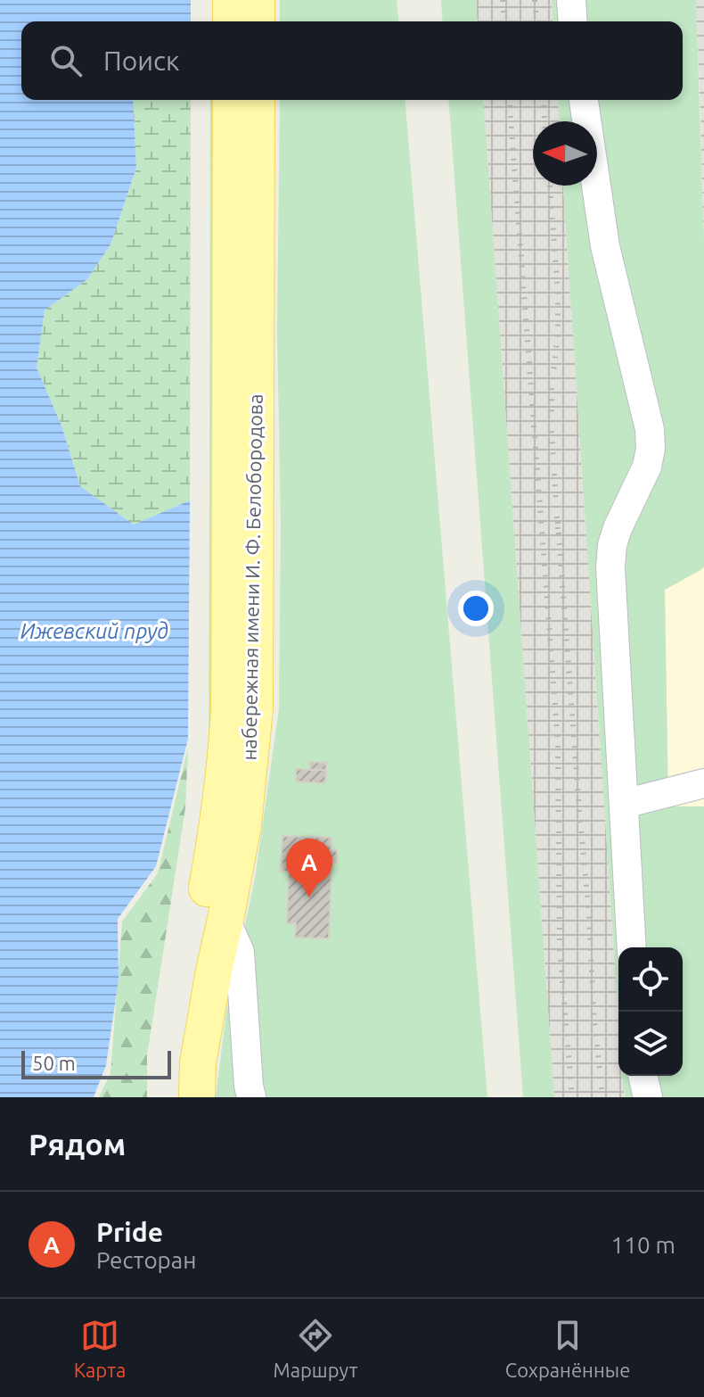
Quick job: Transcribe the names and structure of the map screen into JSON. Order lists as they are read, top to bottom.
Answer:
{
  "streets": {
    "main road": ["набережная имени И. Ф. Белобородова"]
  },
  "water": ["Ижевский пруд"],
  "scale_bar": "50 m",
  "north": "left",
  "page": {
    "search": "Поиск",
    "pins": "A",
    "scale": "50 m",
    "heading": "Рядом",
    "list": [
      {
        "mark": "A",
        "name": "Pride",
        "note": "Ресторан",
        "value": "110 m"
      }
    ],
    "nav": ["Карта", "Маршрут", "Сохранённые"]
  }
}
